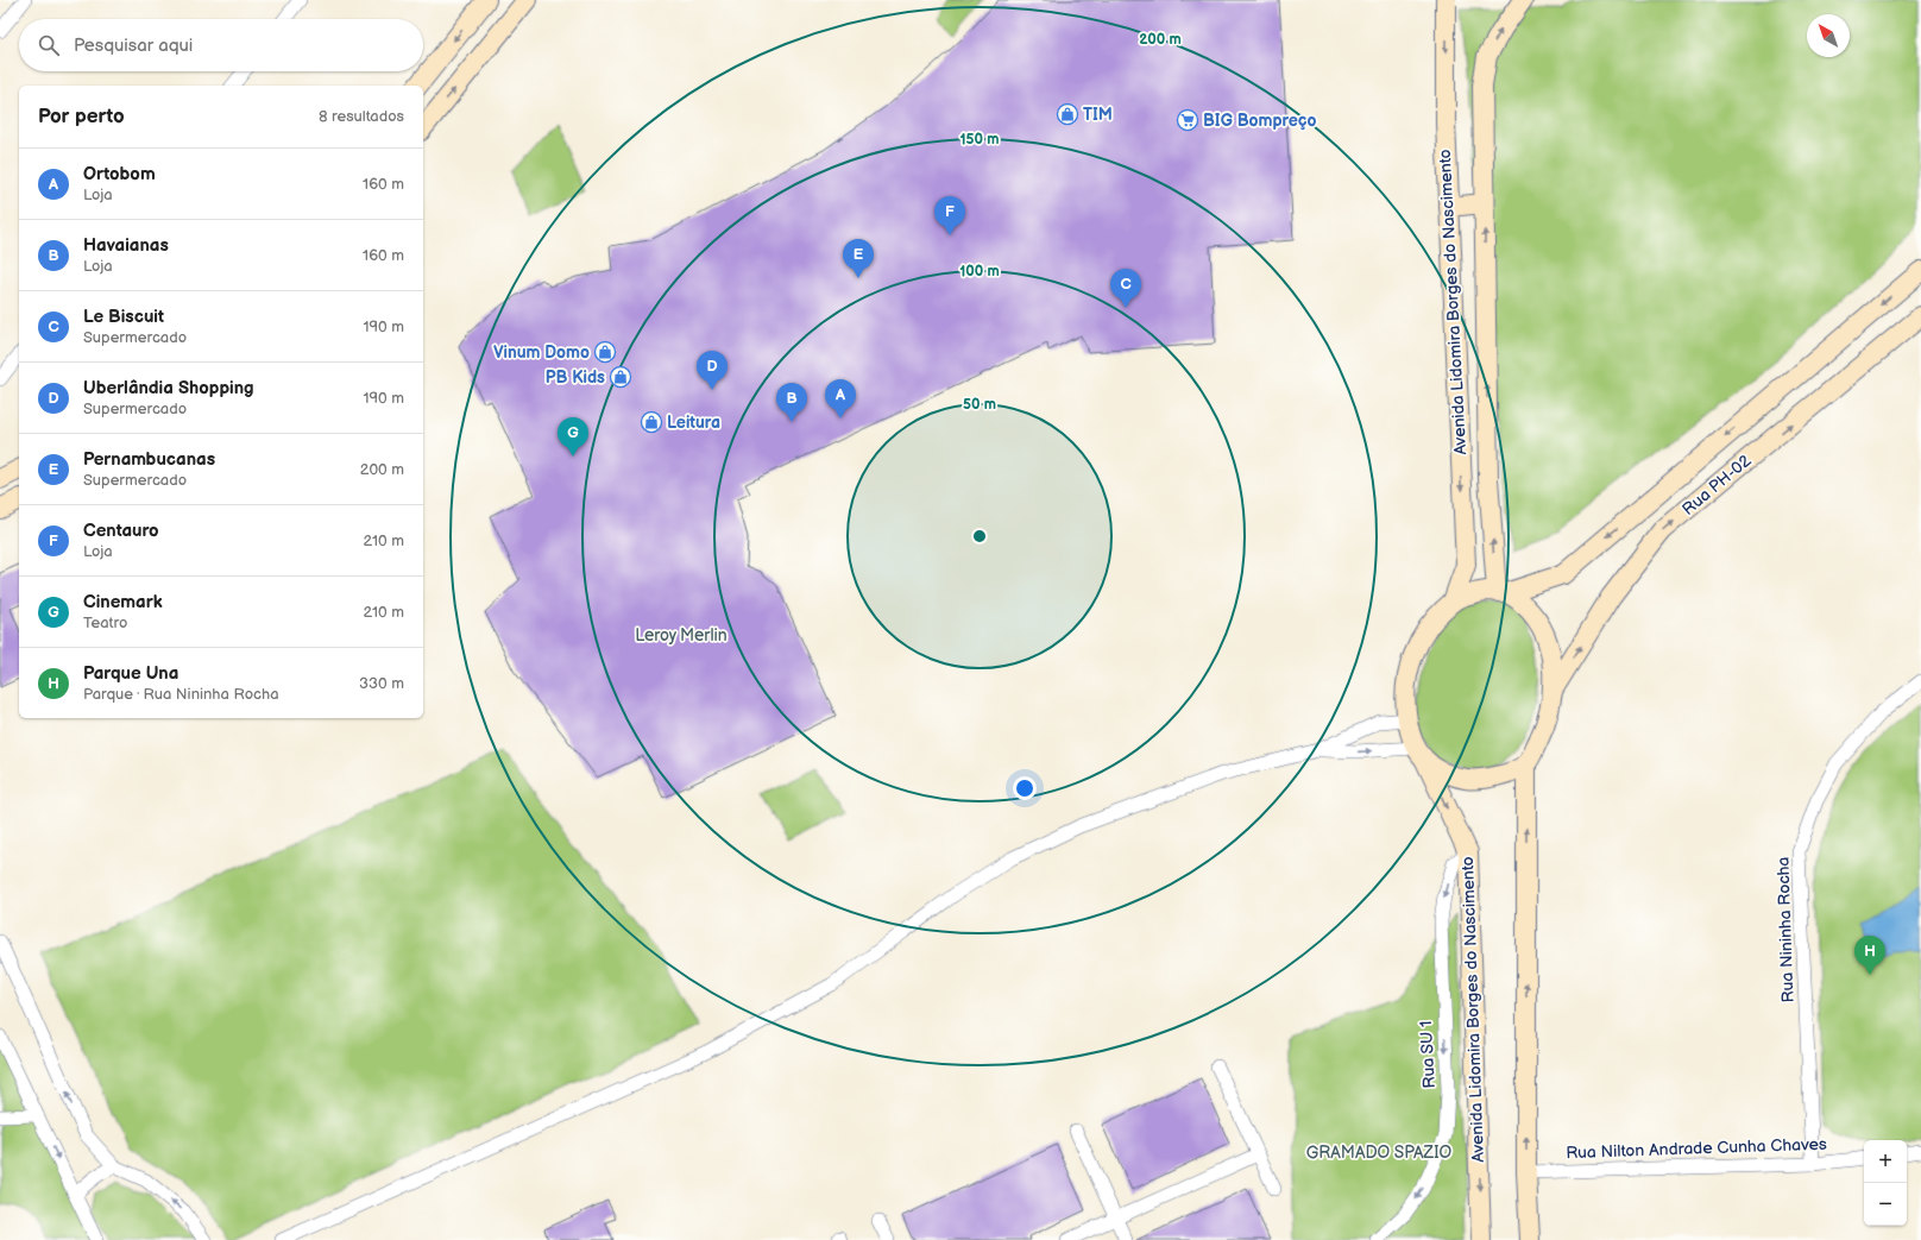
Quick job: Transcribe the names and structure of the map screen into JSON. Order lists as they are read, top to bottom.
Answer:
{
  "streets": {
    "street": [
      "Avenida Lidomira Borges do Nascimento",
      "Rua PH-02",
      "Rua Nininha Rocha",
      "Rua SU 1",
      "Rua Nilton Andrade Cunha Chaves"
    ]
  },
  "crossings": [
    ["Avenida Lidomira Borges do Nascimento", "Rua PH-02"],
    ["Avenida Lidomira Borges do Nascimento", "Rua SU 1"],
    ["Rua Nininha Rocha", "Rua Nilton Andrade Cunha Chaves"]
  ],
  "parks": ["Leroy Merlin", "GRAMADO SPAZIO"],
  "places": {
    "shop": [
      "TIM",
      "Vinum Domo",
      "PB Kids",
      "Leitura"
    ],
    "supermarket": ["BIG Bompreço"]
  },
  "north": "top left",
  "page": {
    "search": "Pesquisar aqui",
    "heading": ["Por perto", "8 resultados"],
    "list": [
      {
        "mark": "A",
        "name": "Ortobom",
        "note": "Loja",
        "value": "160 m"
      },
      {
        "mark": "B",
        "name": "Havaianas",
        "note": "Loja",
        "value": "160 m"
      },
      {
        "mark": "C",
        "name": "Le Biscuit",
        "note": "Supermercado",
        "value": "190 m"
      },
      {
        "mark": "D",
        "name": "Uberlândia Shopping",
        "note": "Supermercado",
        "value": "190 m"
      },
      {
        "mark": "E",
        "name": "Pernambucanas",
        "note": "Supermercado",
        "value": "200 m"
      },
      {
        "mark": "F",
        "name": "Centauro",
        "note": "Loja",
        "value": "210 m"
      },
      {
        "mark": "G",
        "name": "Cinemark",
        "note": "Teatro",
        "value": "210 m"
      },
      {
        "mark": "H",
        "name": "Parque Una",
        "note": "Parque · Rua Nininha Rocha",
        "value": "330 m"
      }
    ],
    "pins": [
      "F",
      "E",
      "C",
      "D",
      "A",
      "B",
      "G",
      "H"
    ],
    "map_buttons": ["+", "−"]
  },
  "rings": [
    "200 m",
    "150 m",
    "100 m",
    "50 m"
  ]
}
